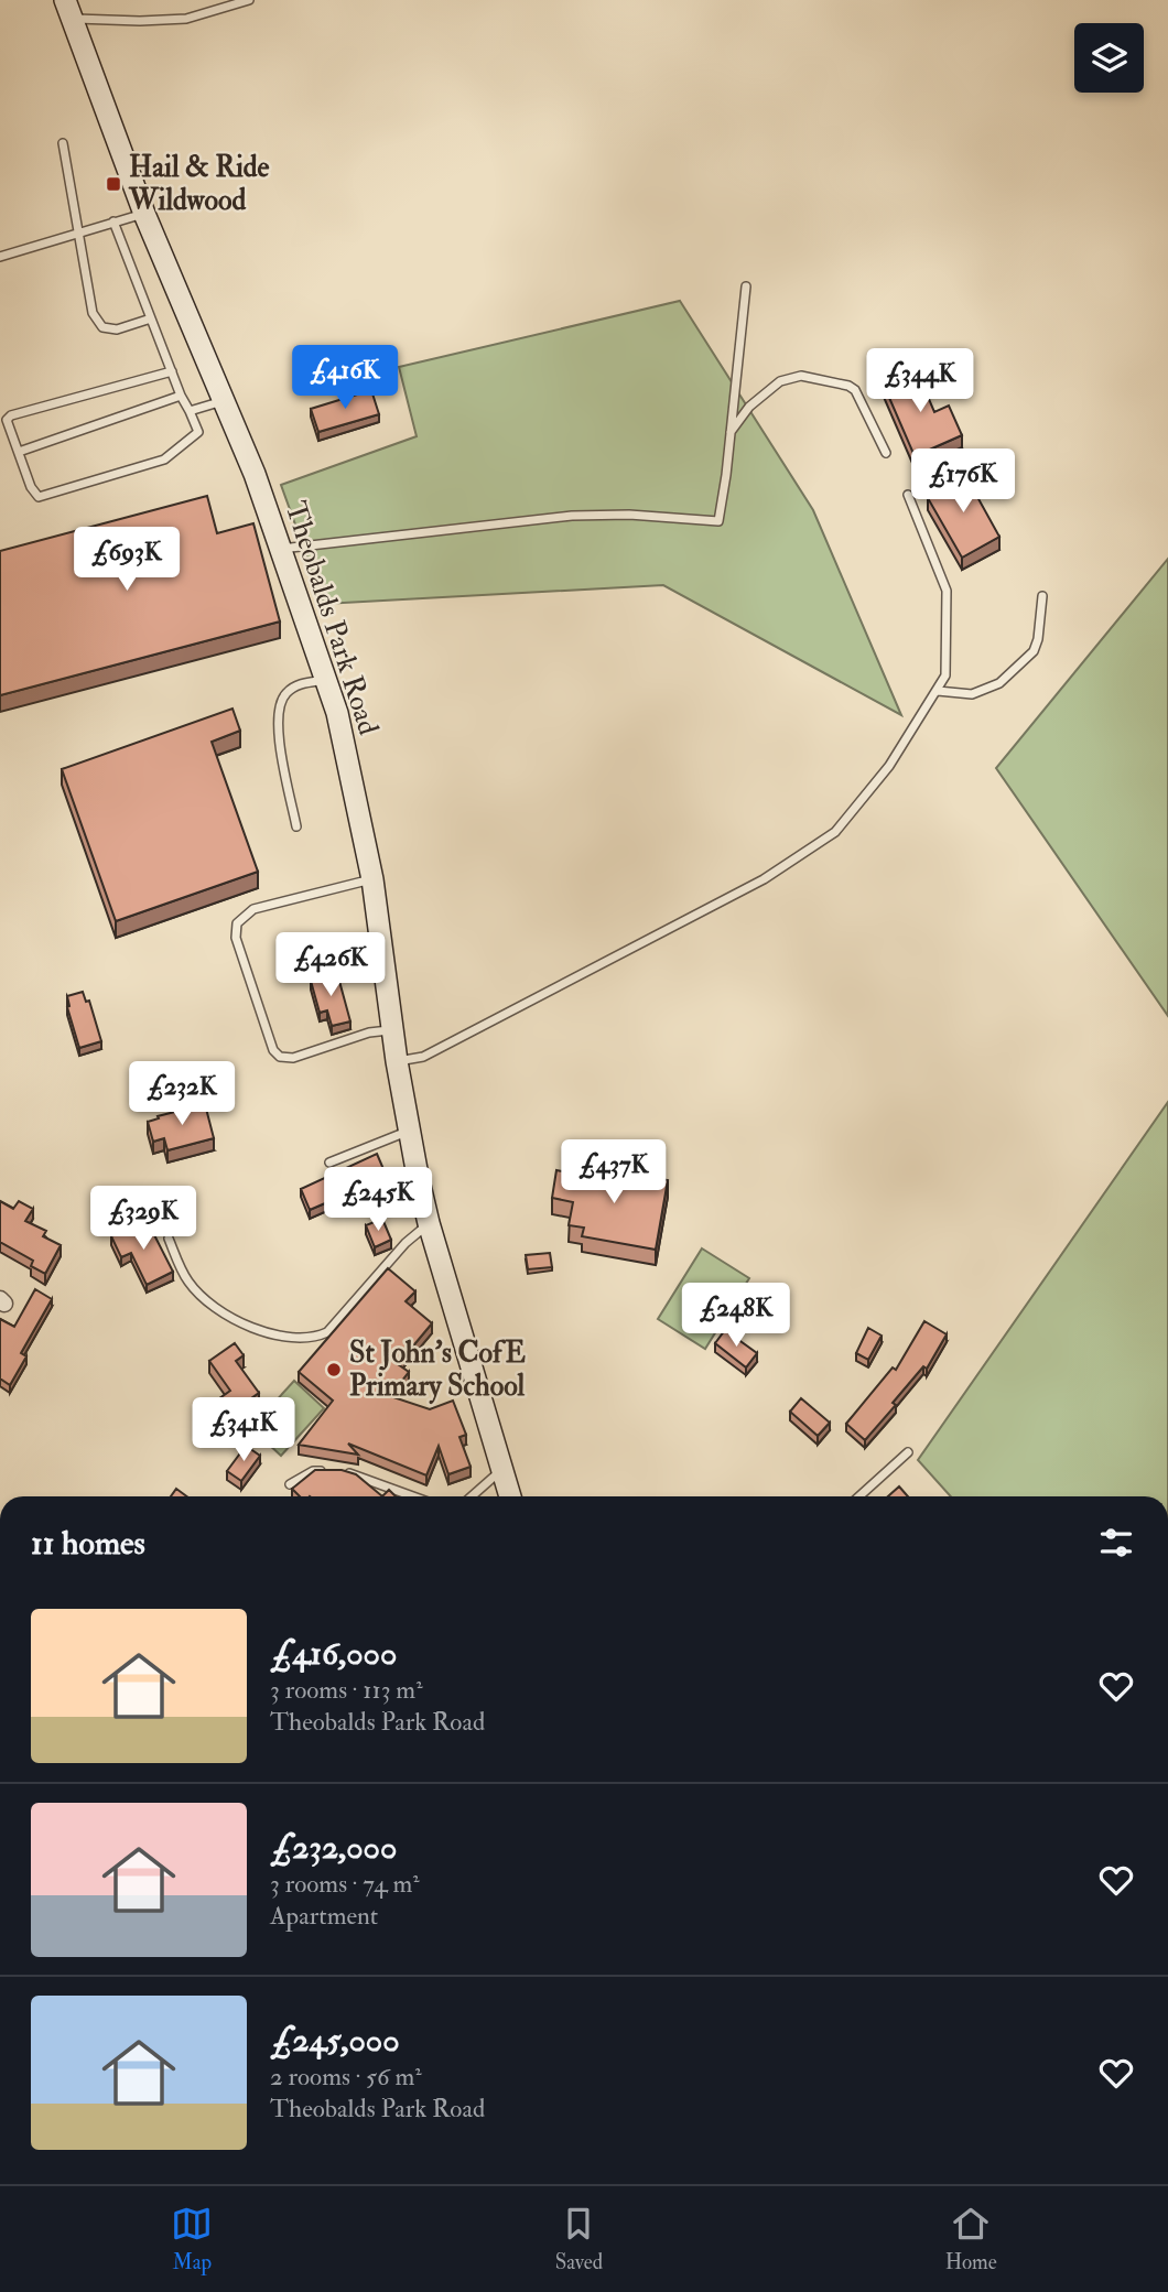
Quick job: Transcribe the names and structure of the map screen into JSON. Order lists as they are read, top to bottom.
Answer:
{
  "streets": {
    "street": ["Theobalds Park Road"]
  },
  "places": {
    "transit": ["Hail & Ride Wildwood"],
    "other": ["St John's CofE Primary School"]
  },
  "page": {
    "price": [
      "£416K",
      "£344K",
      "£176K",
      "£693K",
      "£426K",
      "£232K",
      "£437K",
      "£245K",
      "£329K",
      "£248K",
      "£341K"
    ],
    "heading": "11 homes",
    "list": [
      {
        "name": "£416,000",
        "note": "3 rooms · 113 m² · Theobalds Park Road"
      },
      {
        "name": "£232,000",
        "note": "3 rooms · 74 m² · Apartment"
      },
      {
        "name": "£245,000",
        "note": "2 rooms · 56 m² · Theobalds Park Road"
      }
    ],
    "tabs": ["Map", "Saved", "Home"]
  }
}
